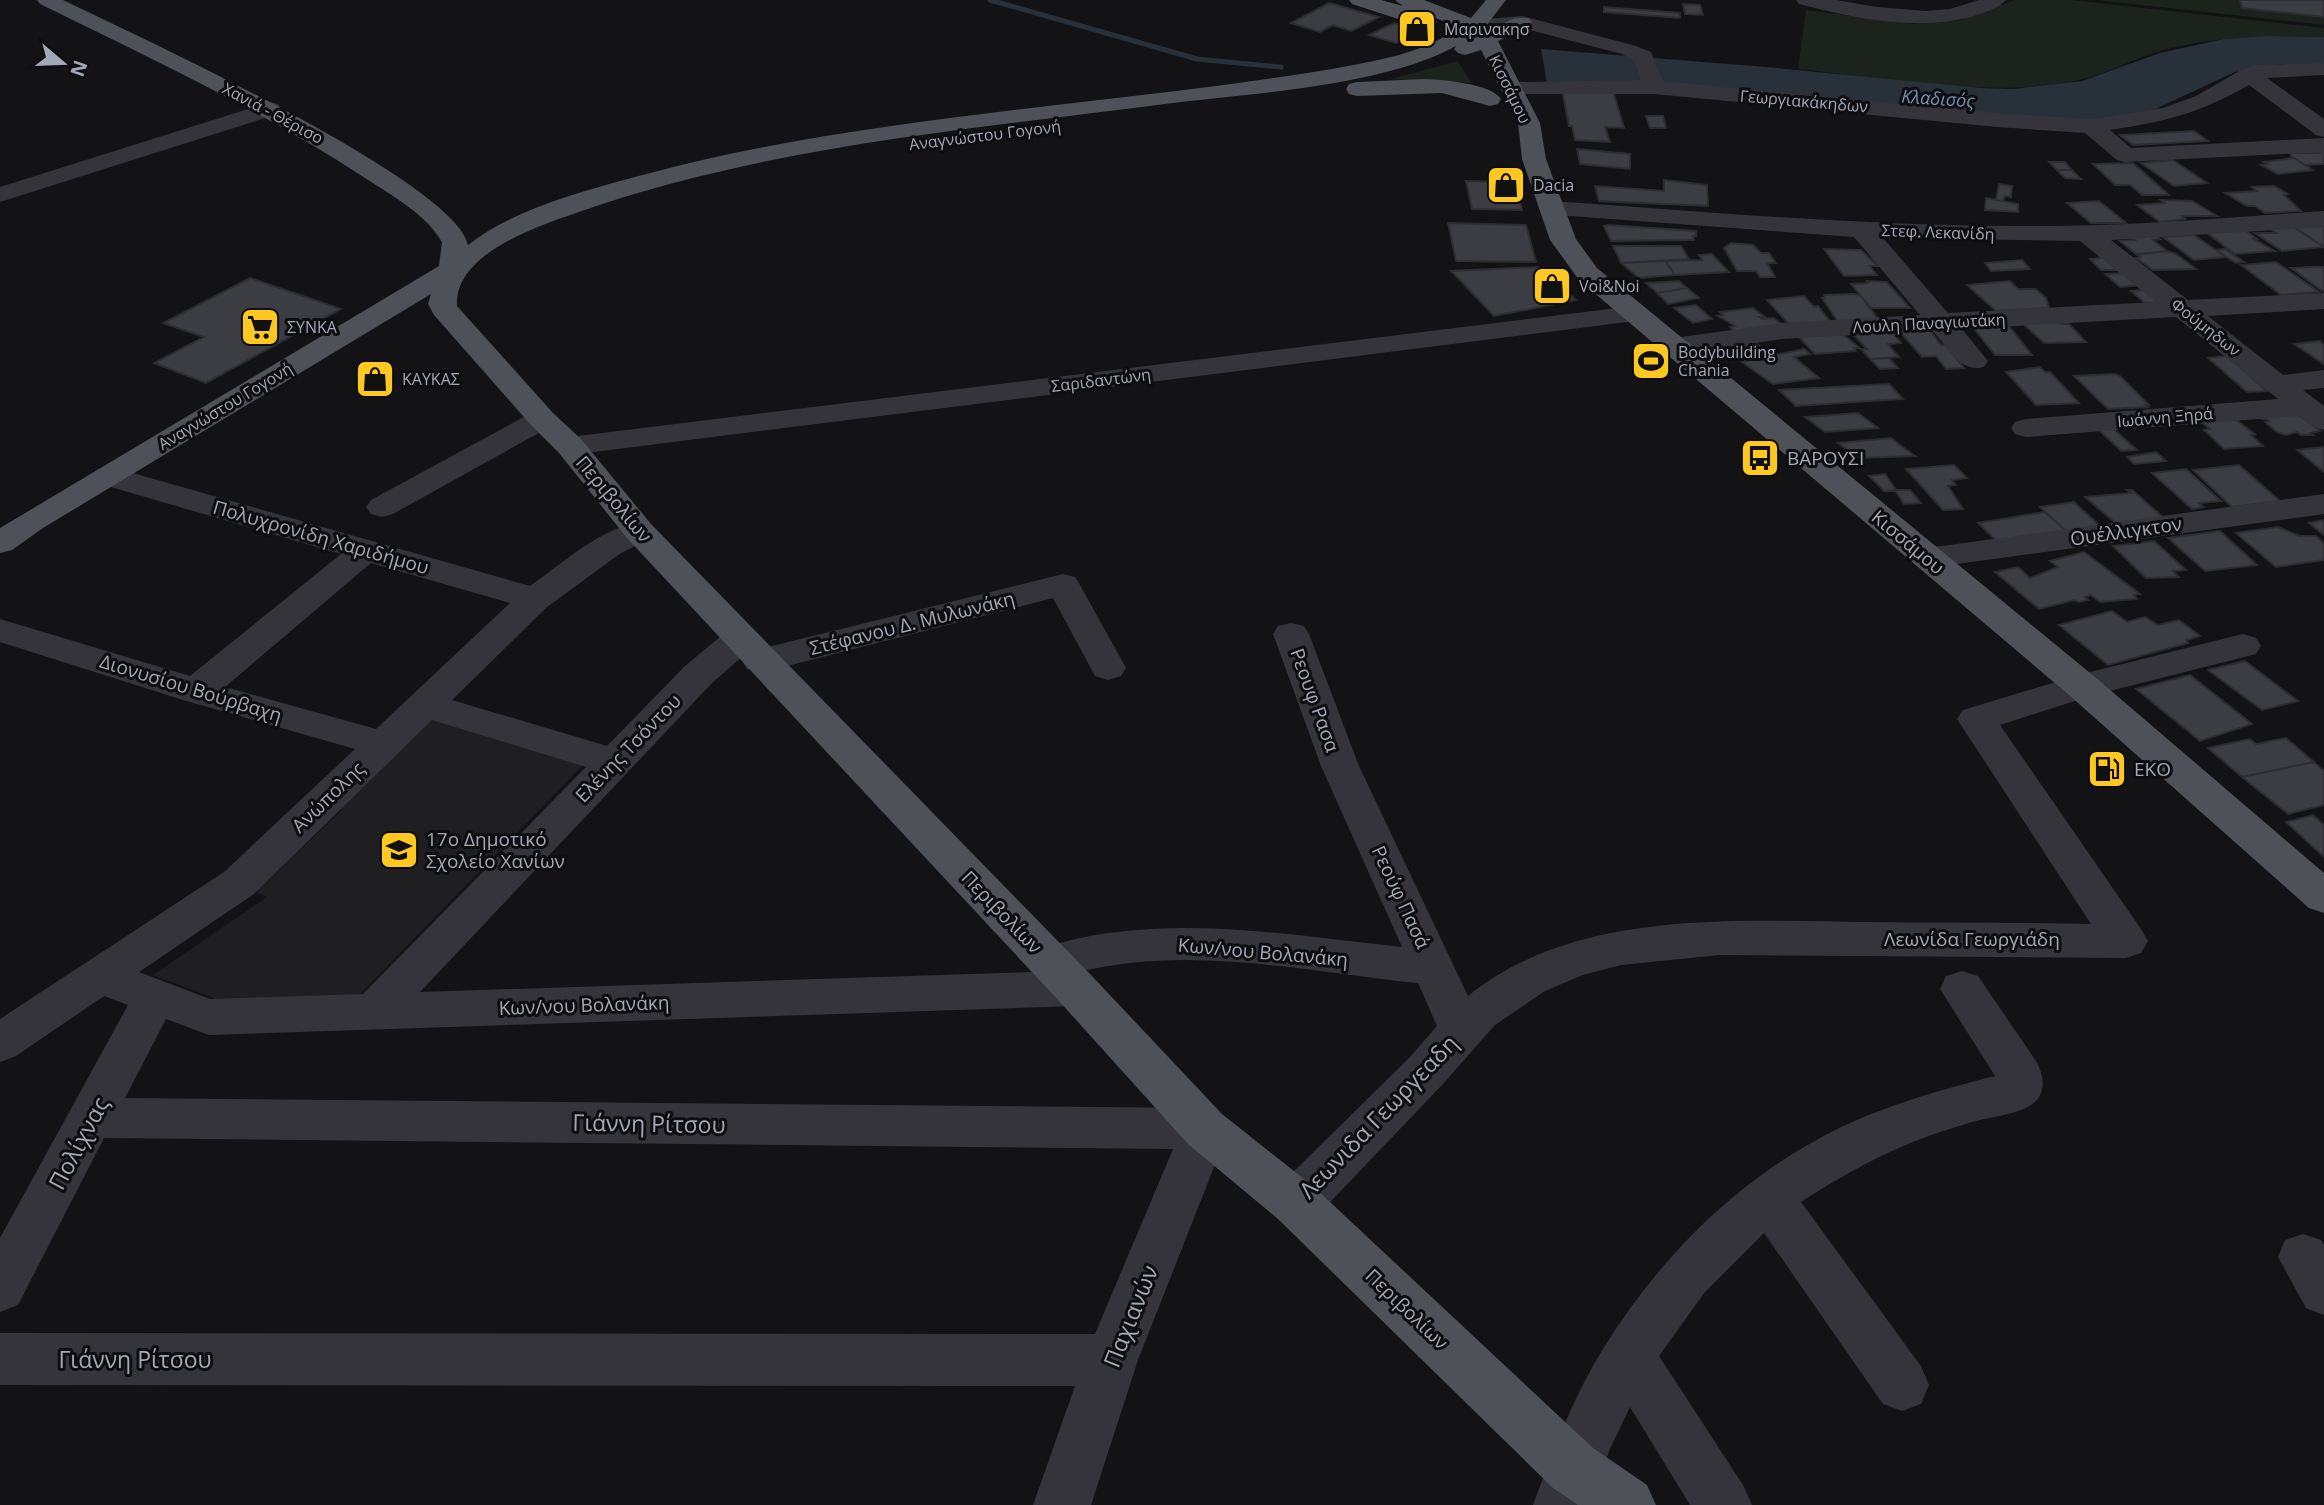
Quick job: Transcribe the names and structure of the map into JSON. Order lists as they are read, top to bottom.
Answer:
{
  "streets": {
    "main road": [
      "Κισσάμου",
      "Χανιά - Θέρισο",
      "Αναγνώστου Γογονή",
      "Περιβολίων"
    ],
    "street": [
      "Γεωργιακάκηδων",
      "Στεφ. Λεκανίδη",
      "Λουλη Παναγιωτάκη",
      "Φούμηδων",
      "Σαριδαντώνη",
      "Ιωάννη Ξηρά",
      "Ουέλλιγκτον",
      "Πολυχρονίδη Χαριδήμου",
      "Στέφανου Δ. Μυλωνάκη",
      "Διονυσίου Βούρβαχη",
      "Ρεουφ Ρασα",
      "Ελένης Τσόντου",
      "Ανώπολης",
      "Ρεούφ Πασά",
      "Λεωνίδα Γεωργιάδη",
      "Κων/νου Βολανάκη",
      "Λεωνιδα Γεωργεαδη",
      "Γιάννη Ρίτσου",
      "Πολίχνας",
      "Παχιανών"
    ]
  },
  "crossings": [
    ["Κισσάμου", "Γεωργιακάκηδων"],
    ["Κισσάμου", "Αναγνώστου Γογονή"],
    ["Κισσάμου", "Στεφ. Λεκανίδη"],
    ["Κισσάμου", "Λουλη Παναγιωτάκη"],
    ["Κισσάμου", "Σαριδαντώνη"],
    ["Κισσάμου", "Ουέλλιγκτον"],
    ["Κισσάμου", "Λεωνίδα Γεωργιάδη"],
    ["Γεωργιακάκηδων", "Αναγνώστου Γογονή"],
    ["Χανιά - Θέρισο", "Αναγνώστου Γογονή"],
    ["Χανιά - Θέρισο", "Περιβολίων"],
    ["Αναγνώστου Γογονή", "Περιβολίων"],
    ["Αναγνώστου Γογονή", "Πολυχρονίδη Χαριδήμου"],
    ["Στεφ. Λεκανίδη", "Φούμηδων"],
    ["Λουλη Παναγιωτάκη", "Φούμηδων"],
    ["Φούμηδων", "Ιωάννη Ξηρά"],
    ["Σαριδαντώνη", "Περιβολίων"],
    ["Περιβολίων", "Στέφανου Δ. Μυλωνάκη"],
    ["Περιβολίων", "Ελένης Τσόντου"],
    ["Περιβολίων", "Ανώπολης"],
    ["Περιβολίων", "Κων/νου Βολανάκη"],
    ["Περιβολίων", "Λεωνιδα Γεωργεαδη"],
    ["Περιβολίων", "Γιάννη Ρίτσου"],
    ["Περιβολίων", "Παχιανών"],
    ["Πολυχρονίδη Χαριδήμου", "Ανώπολης"],
    ["Στέφανου Δ. Μυλωνάκη", "Ελένης Τσόντου"],
    ["Διονυσίου Βούρβαχη", "Ανώπολης"],
    ["Ρεουφ Ρασα", "Ρεούφ Πασά"],
    ["Ελένης Τσόντου", "Κων/νου Βολανάκη"],
    ["Ανώπολης", "Κων/νου Βολανάκη"],
    ["Ρεούφ Πασά", "Λεωνίδα Γεωργιάδη"],
    ["Ρεούφ Πασά", "Κων/νου Βολανάκη"],
    ["Ρεούφ Πασά", "Λεωνιδα Γεωργεαδη"],
    ["Λεωνίδα Γεωργιάδη", "Λεωνιδα Γεωργεαδη"],
    ["Κων/νου Βολανάκη", "Πολίχνας"],
    ["Γιάννη Ρίτσου", "Πολίχνας"],
    ["Γιάννη Ρίτσου", "Παχιανών"]
  ],
  "water": ["Κλαδισός"],
  "places": {
    "shop": [
      "Μαρινακησ",
      "Dacia",
      "Voi&Noi",
      "ΚΑΥΚΑΣ"
    ],
    "supermarket": ["ΣΥΝΚΑ"],
    "sports": ["Bodybuilding Chania"],
    "bus stop": ["ΒΑΡΟΥΣΙ"],
    "fuel station": ["EKO"],
    "school or university": ["17ο Δημοτικό Σχολείο Χανίων"]
  },
  "north": "right"
}
